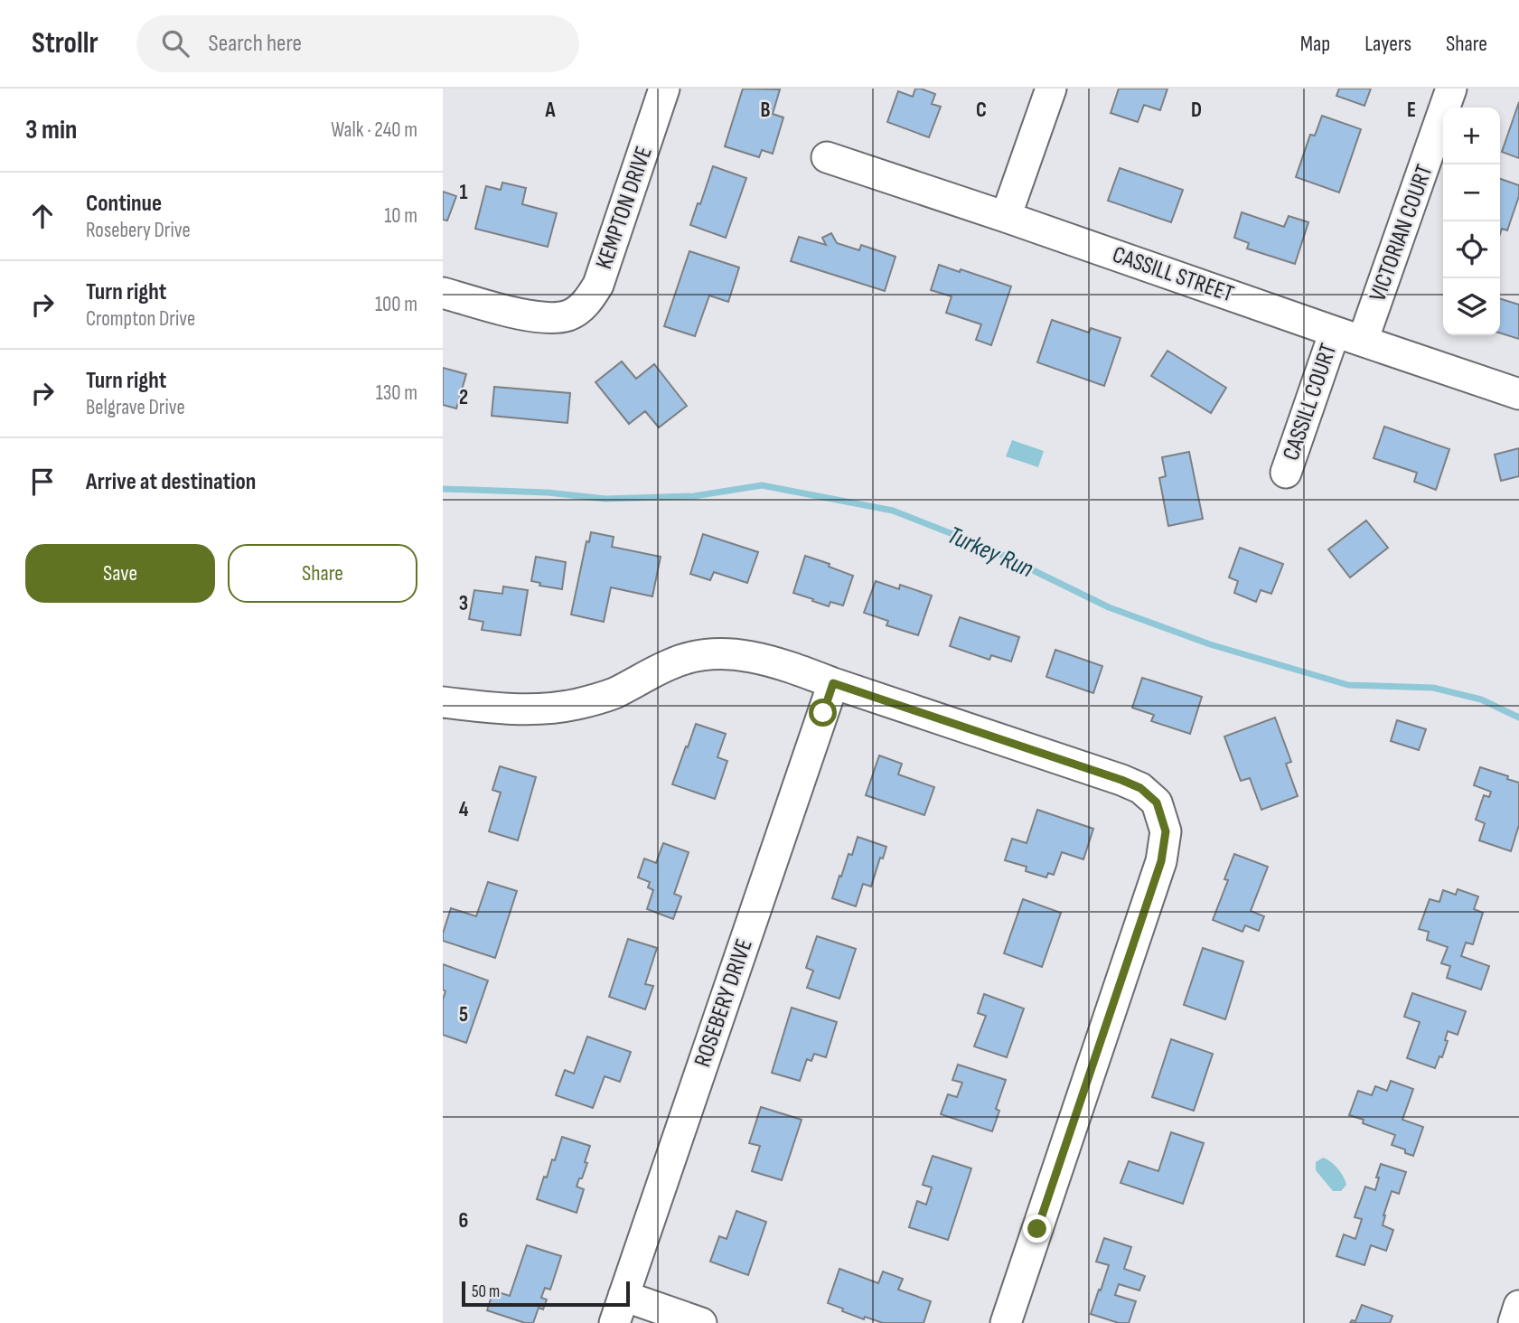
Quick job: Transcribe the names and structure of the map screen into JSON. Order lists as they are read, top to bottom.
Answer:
{
  "streets": {
    "street": [
      "KEMPTON DRIVE",
      "VICTORIAN COURT",
      "CASSILL STREET",
      "CASSILL COURT",
      "ROSEBERY DRIVE"
    ]
  },
  "crossings": [
    ["VICTORIAN COURT", "CASSILL STREET"],
    ["CASSILL STREET", "CASSILL COURT"]
  ],
  "water": ["Turkey Run"],
  "scale_bar": "50 m",
  "page": {
    "header": "Strollr",
    "search": "Search here",
    "nav": ["Map", "Layers", "Share"],
    "heading": ["3 min", "Walk · 240 m"],
    "map_buttons": ["+", "−"],
    "list": [
      ["Continue", "Rosebery Drive", "10 m"],
      ["Turn right", "Crompton Drive", "100 m"],
      ["Turn right", "Belgrave Drive", "130 m"],
      "Arrive at destination"
    ],
    "buttons": ["Save", "Share"],
    "scale": "50 m"
  },
  "grid": {
    "columns": [
      "A",
      "B",
      "C",
      "D",
      "E"
    ],
    "rows": [
      "1",
      "2",
      "3",
      "4",
      "5",
      "6"
    ]
  }
}
